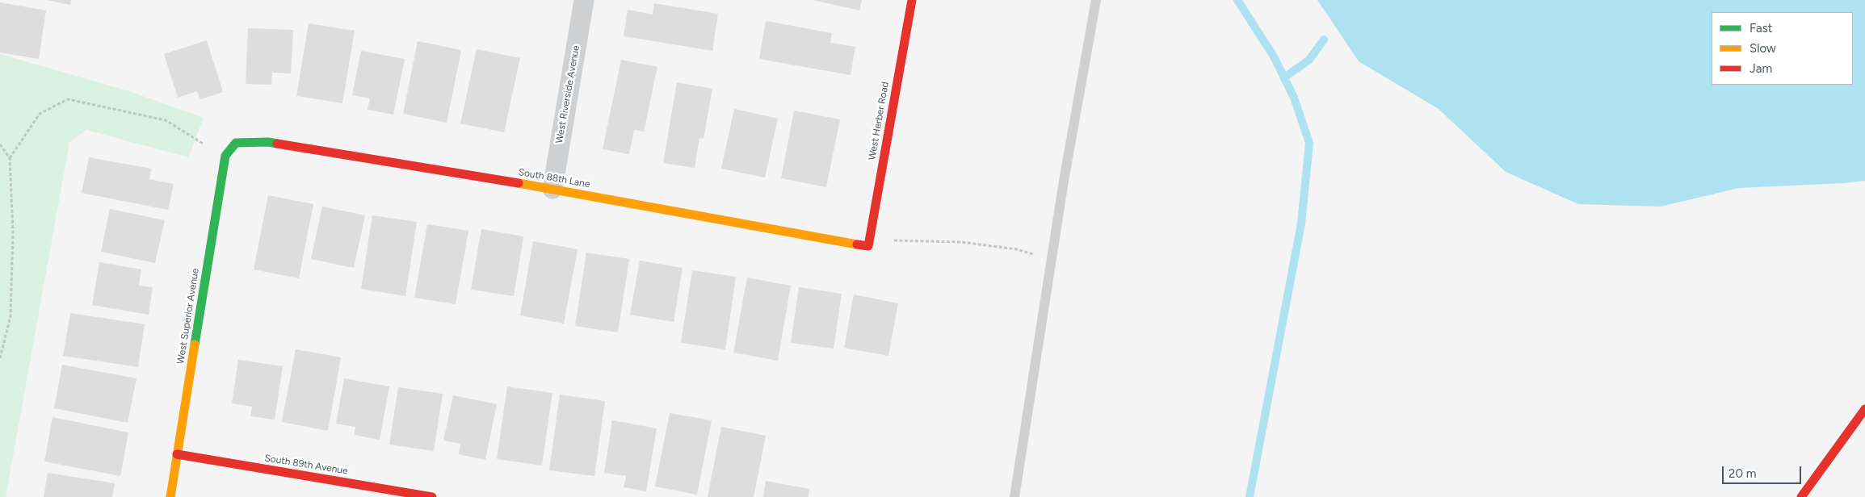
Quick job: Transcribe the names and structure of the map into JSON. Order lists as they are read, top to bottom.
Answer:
{
  "streets": {
    "street": [
      "West Riverside Avenue",
      "West Herber Road",
      "South 88th Lane",
      "West Superior Avenue",
      "South 89th Avenue"
    ]
  },
  "crossings": [
    ["West Riverside Avenue", "South 88th Lane"],
    ["West Herber Road", "South 88th Lane"],
    ["South 88th Lane", "West Superior Avenue"],
    ["West Superior Avenue", "South 89th Avenue"]
  ],
  "legend": ["Fast", "Slow", "Jam"],
  "scale_bar": "20 m"
}
